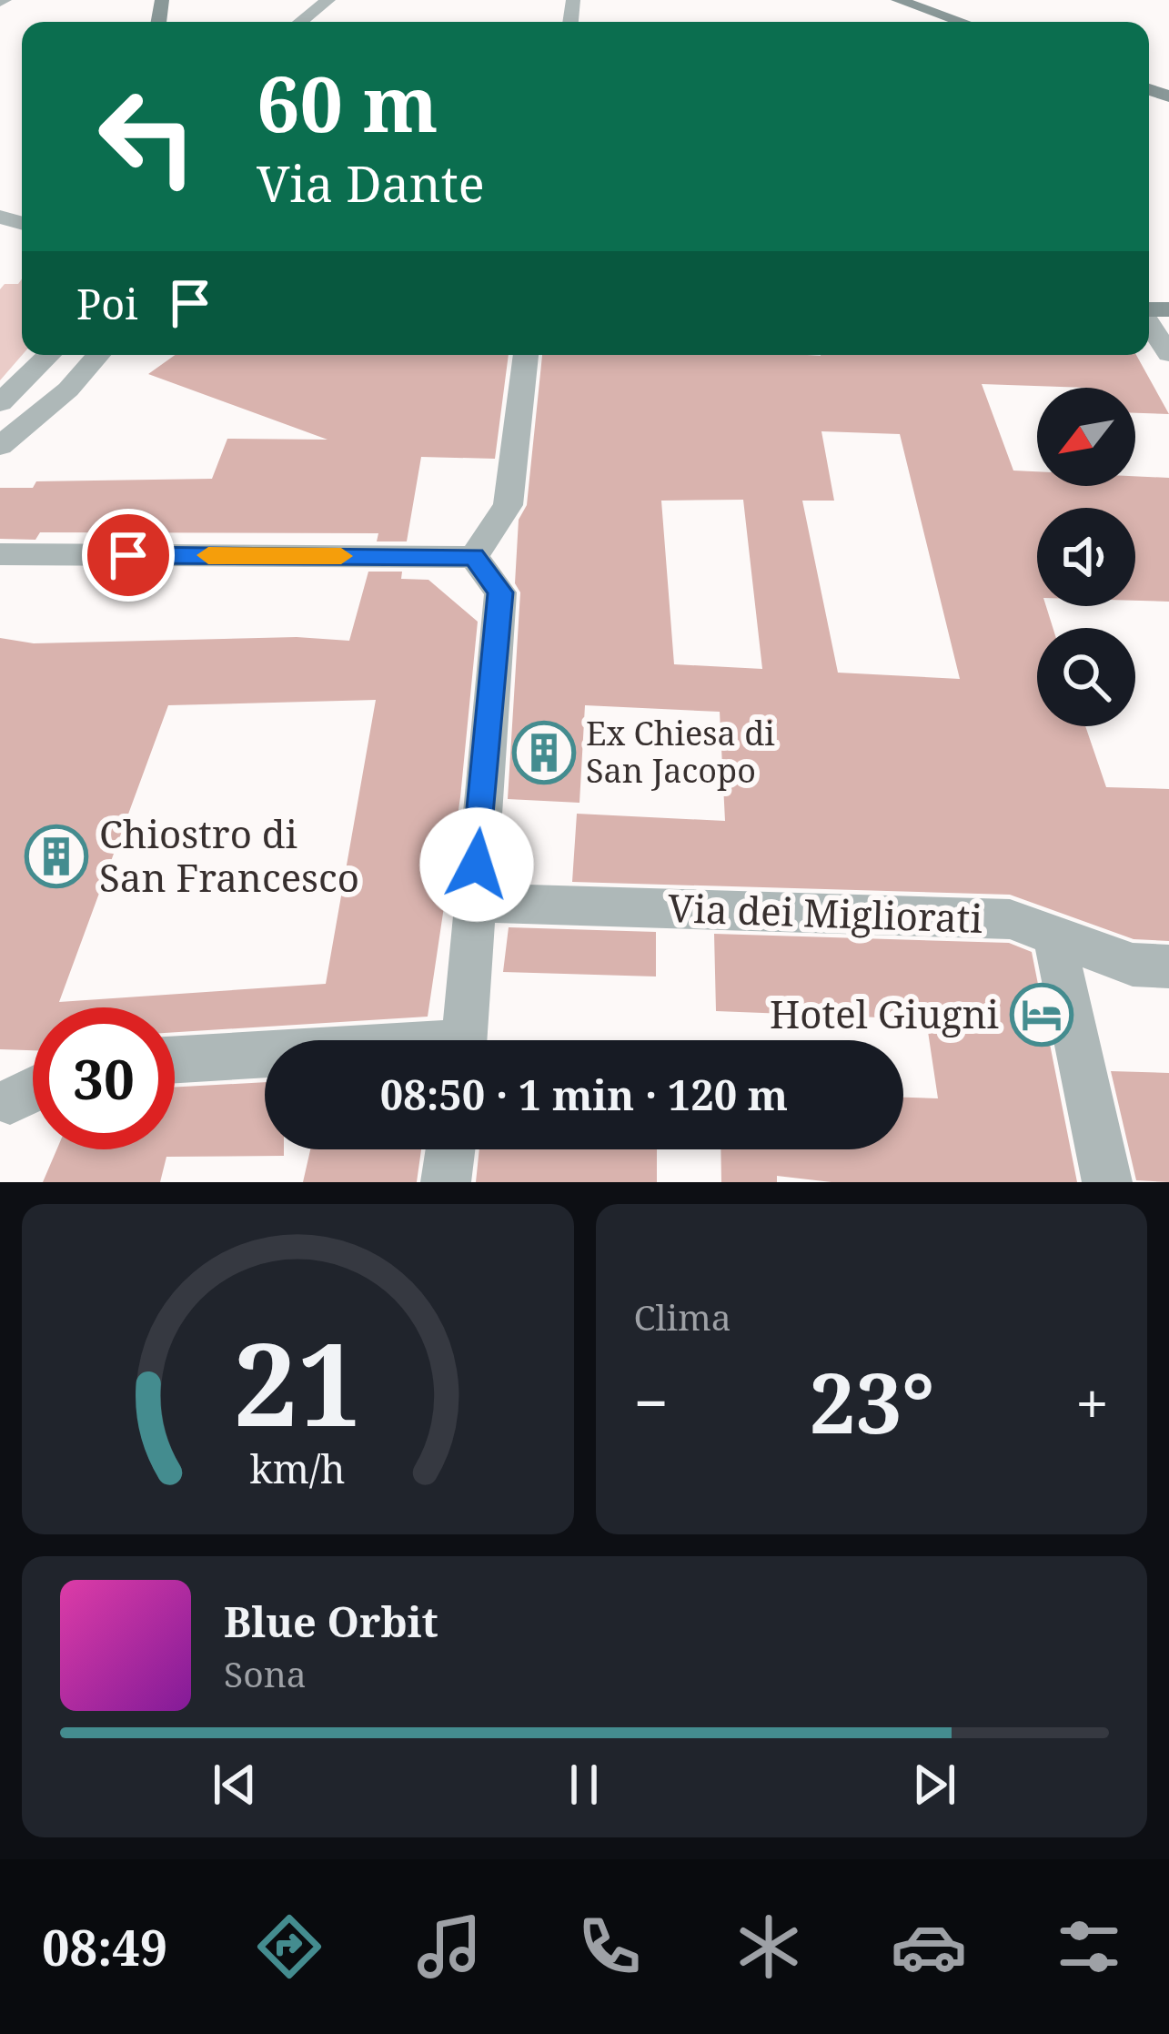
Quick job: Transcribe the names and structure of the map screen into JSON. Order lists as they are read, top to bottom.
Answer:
{
  "streets": {
    "street": ["Via dei Migliorati"]
  },
  "places": {
    "building": ["Ex Chiesa di San Jacopo", "Chiostro di San Francesco"],
    "hotel": ["Hotel Giugni"]
  },
  "north": "bottom left",
  "page": {
    "turn": ["60 m", "Via Dante"],
    "then": "Poi",
    "limit": "30",
    "trip": "08:50 · 1 min · 120 m",
    "tile": "Clima",
    "heat": ["−", "23°", "+"],
    "song": ["Blue Orbit", "Sona"],
    "tabs": "08:49",
    "gauge": ["21", "km/h"]
  }
}
